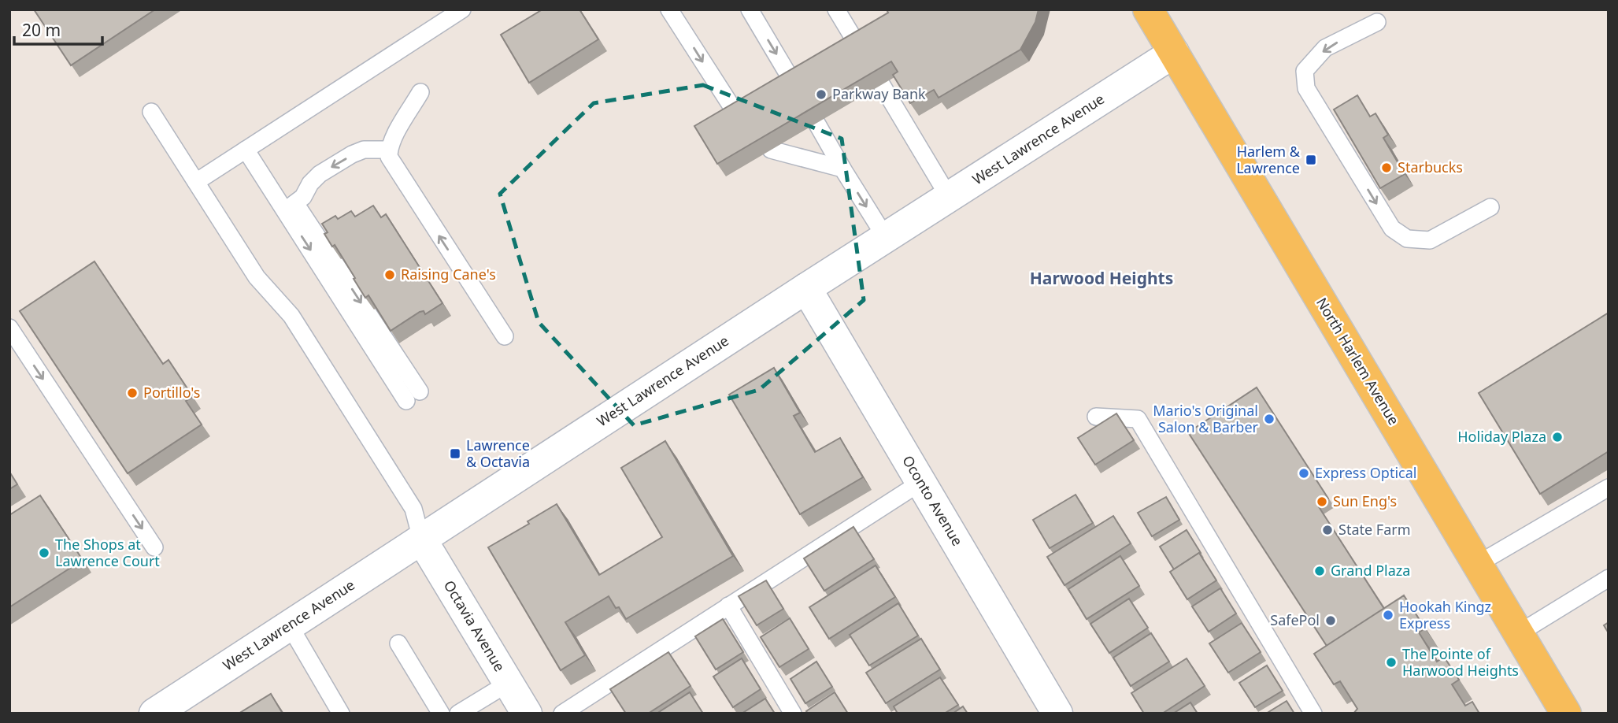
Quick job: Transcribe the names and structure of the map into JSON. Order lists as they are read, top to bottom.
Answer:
{
  "streets": {
    "main road": [
      "West Lawrence Avenue",
      "North Harlem Avenue",
      "Oconto Avenue",
      "Octavia Avenue"
    ]
  },
  "crossings": [
    ["West Lawrence Avenue", "North Harlem Avenue"],
    ["West Lawrence Avenue", "Oconto Avenue"],
    ["West Lawrence Avenue", "Octavia Avenue"]
  ],
  "districts": ["Harwood Heights"],
  "places": {
    "other": [
      "Parkway Bank",
      "Starbucks",
      "Raising Cane's",
      "Portillo's",
      "Mario's Original Salon & Barber",
      "Holiday Plaza",
      "Express Optical",
      "Sun Eng's",
      "State Farm",
      "The Shops at Lawrence Court",
      "Grand Plaza",
      "Hookah Kingz Express",
      "SafePol",
      "The Pointe of Harwood Heights"
    ],
    "transit": ["Harlem & Lawrence", "Lawrence & Octavia"]
  },
  "scale_bar": "20 m"
}
